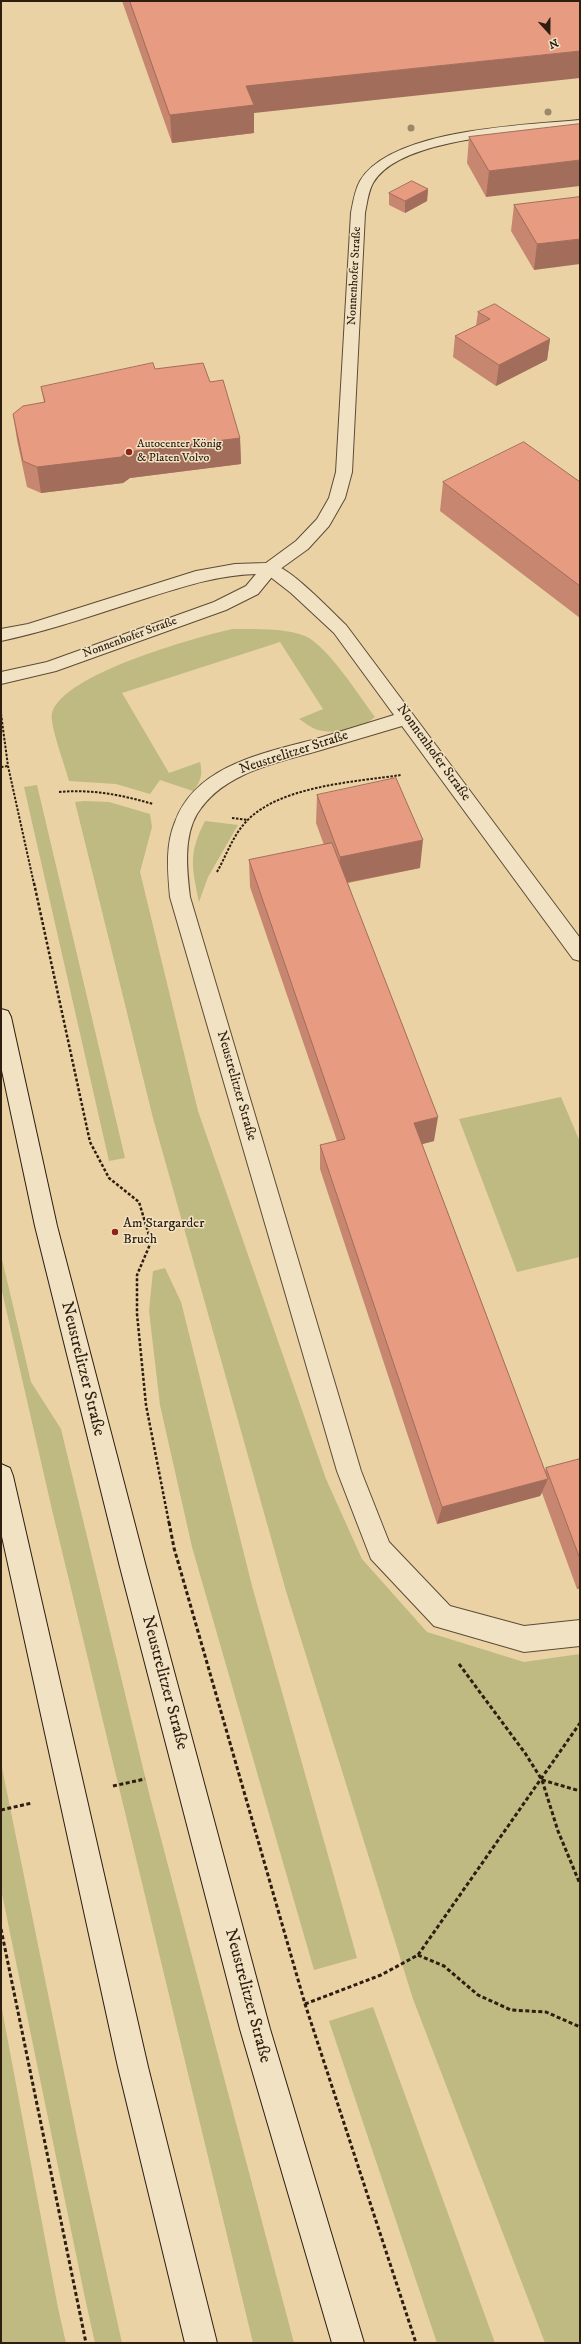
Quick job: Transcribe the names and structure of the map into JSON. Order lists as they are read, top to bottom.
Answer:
{
  "streets": {
    "street": ["Nonnenhofer Straße", "Neustrelitzer Straße"]
  },
  "crossings": [
    ["Nonnenhofer Straße", "Neustrelitzer Straße"]
  ],
  "places": ["Autocenter König & Platen Volvo", "Am Stargarder Bruch"],
  "north": "bottom"
}
